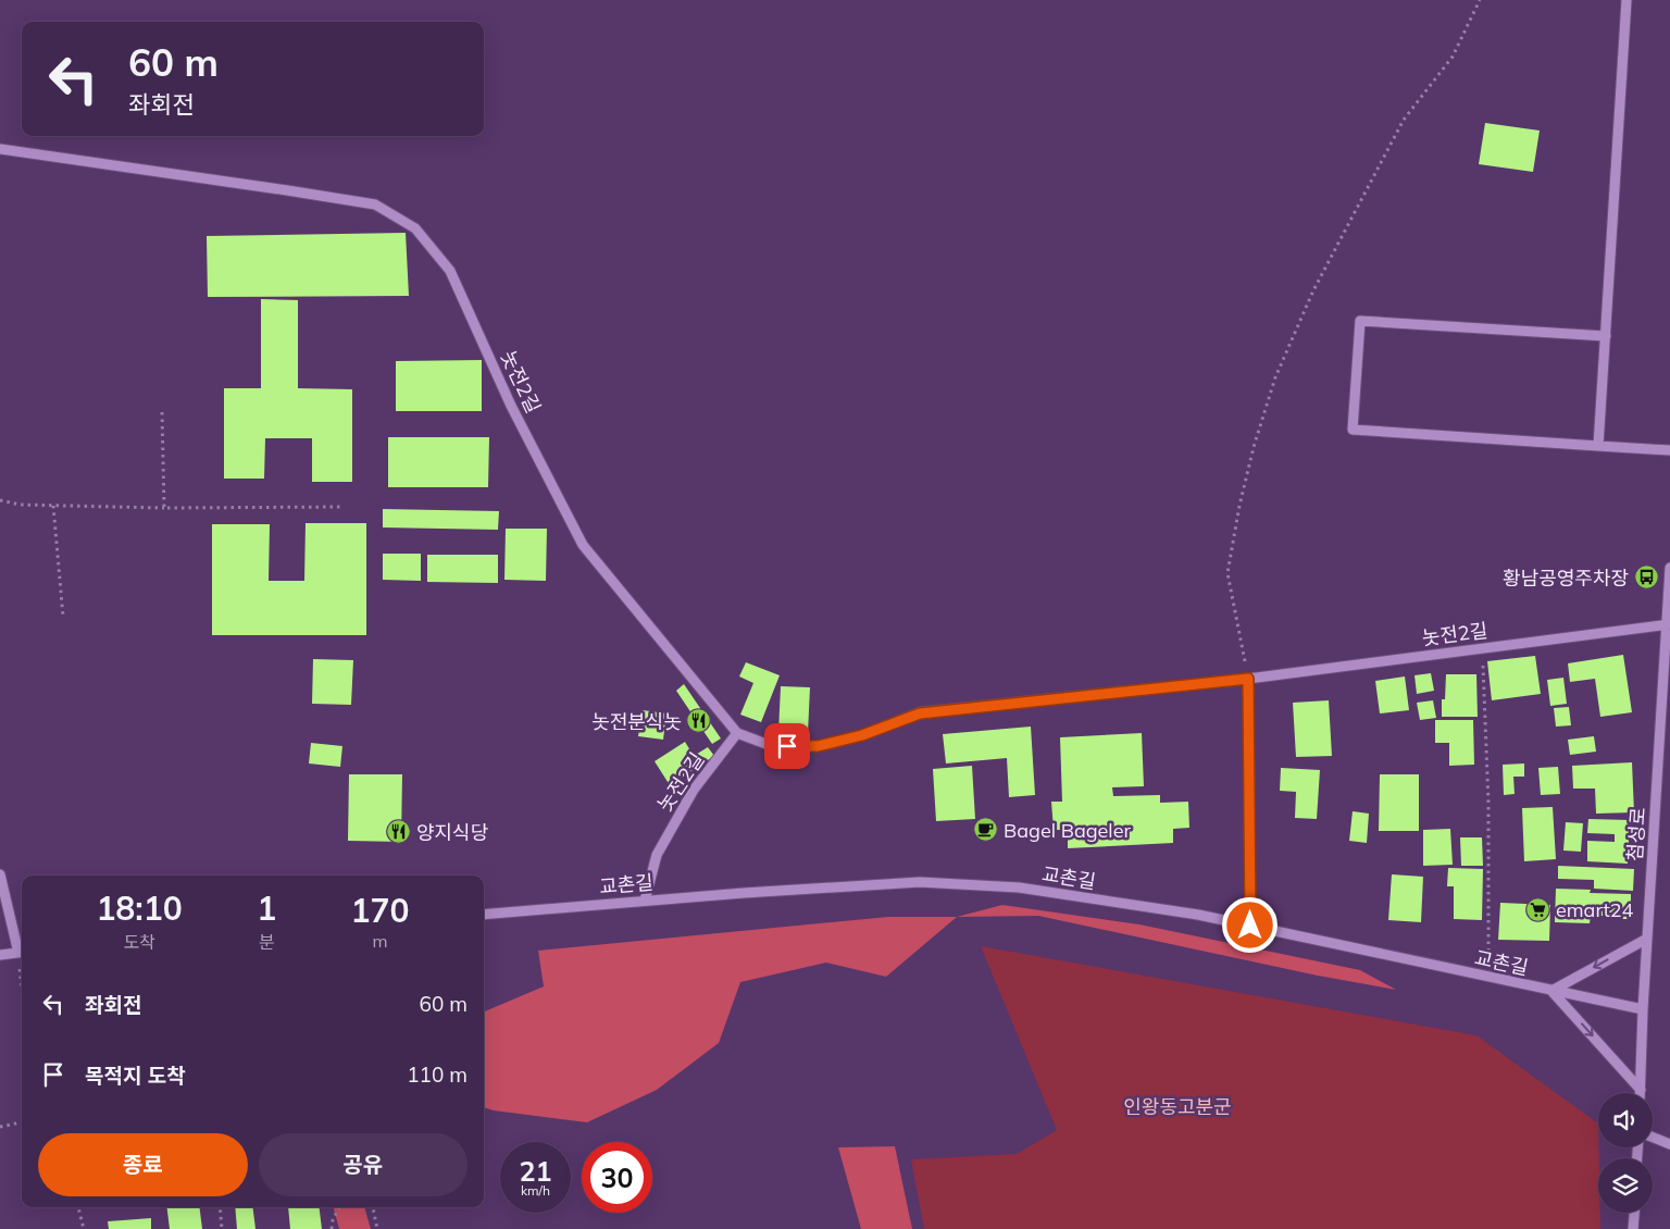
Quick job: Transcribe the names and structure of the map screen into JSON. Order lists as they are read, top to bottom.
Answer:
{
  "streets": {
    "street": ["놋전2길", "첨성로", "교촌길"]
  },
  "crossings": [
    ["놋전2길", "첨성로"],
    ["놋전2길", "교촌길"],
    ["첨성로", "교촌길"]
  ],
  "parks": ["인왕동고분군"],
  "places": {
    "bus stop": ["황남공영주차장"],
    "restaurant": ["놋전분식놋", "양지식당"],
    "cafe": ["Bagel Bageler"],
    "supermarket": ["emart24"]
  },
  "page": {
    "turn": ["60 m", "좌회전"],
    "eta": [
      "18:10",
      "도착",
      "1",
      "분",
      "170",
      "m"
    ],
    "list": [
      {
        "name": "좌회전",
        "value": "60 m"
      },
      {
        "name": "목적지 도착",
        "value": "110 m"
      }
    ],
    "buttons": ["종료", "공유"],
    "speed": "21 km/h",
    "limit": "30"
  }
}
